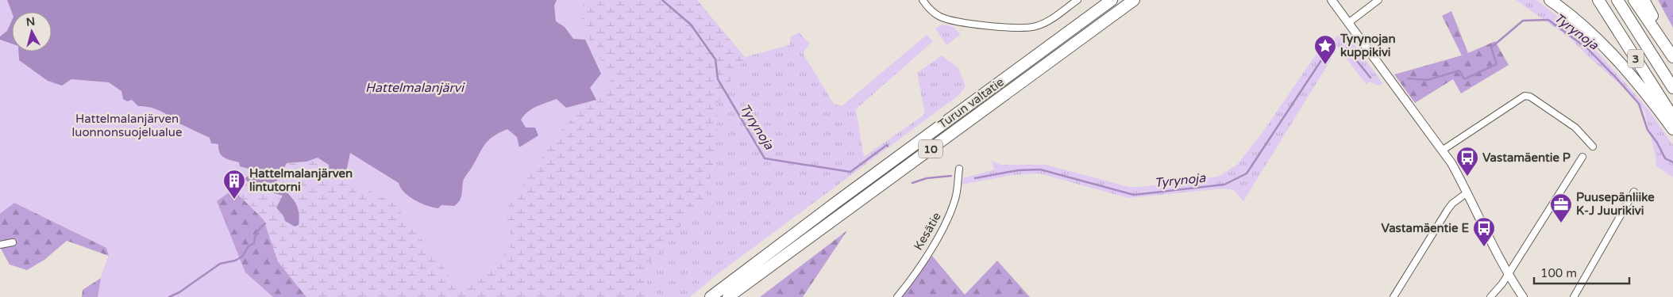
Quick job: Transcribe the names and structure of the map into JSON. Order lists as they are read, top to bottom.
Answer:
{
  "streets": {
    "highway": ["3", "Turun valtatie", "10"],
    "street": ["Kesätie"]
  },
  "water": ["Tyrynoja", "Hattelmalanjärvi"],
  "parks": ["Hattelmalanjärven luonnonsuojelualue"],
  "places": {
    "place": ["Tyrynojan kuppikivi"],
    "bus stop": ["Vastamäentie P", "Vastamäentie E"],
    "building": ["Hattelmalanjärven lintutorni"],
    "office": ["Puusepänliike K-J Juurikivi"]
  },
  "scale_bar": "100 m",
  "north": "top"
}
